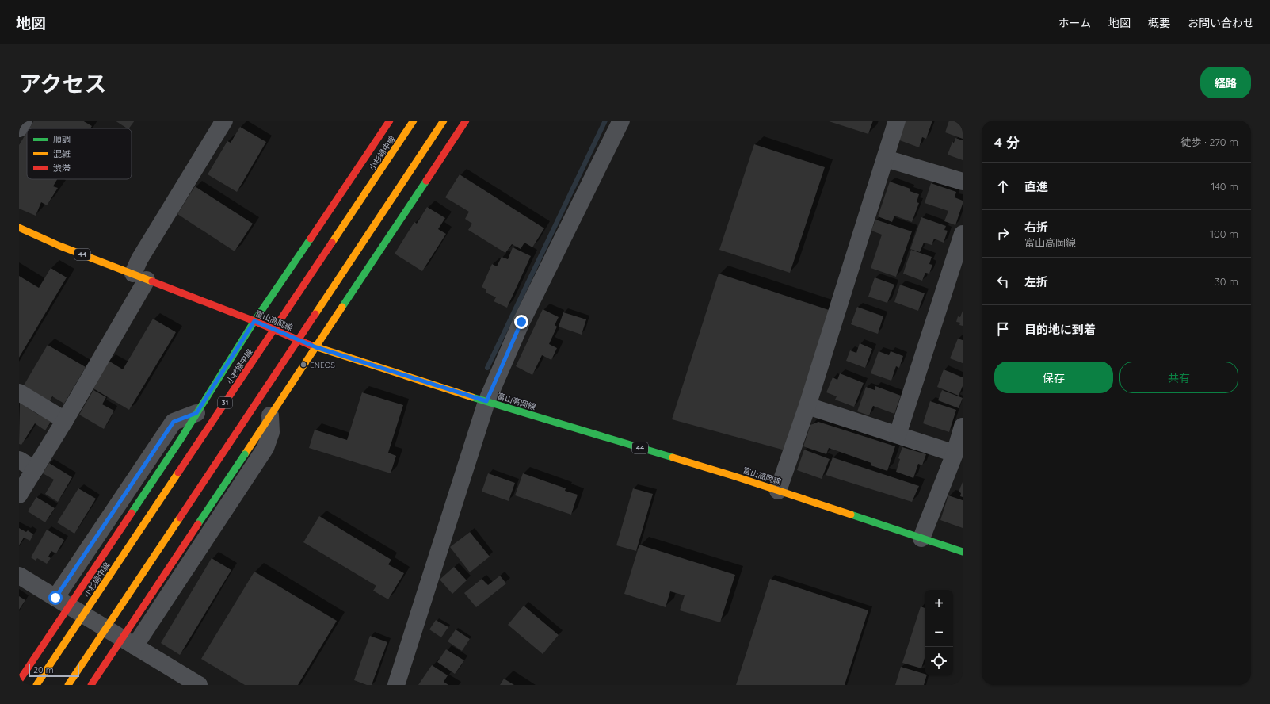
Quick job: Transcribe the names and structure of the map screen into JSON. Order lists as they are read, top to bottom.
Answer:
{
  "streets": {
    "main road": [
      "小杉婦中線",
      "44",
      "富山高岡線",
      "31"
    ]
  },
  "crossings": [
    ["富山高岡線", "31"]
  ],
  "places": ["ENEOS"],
  "legend": ["順調", "混雑", "渋滞"],
  "scale_bar": "20 m",
  "page": {
    "header": "地図",
    "nav": [
      "ホーム",
      "地図",
      "概要",
      "お問い合わせ"
    ],
    "title": "アクセス",
    "buttons": [
      "経路",
      ["保存", "共有"]
    ],
    "heading": ["4 分", "徒歩 · 270 m"],
    "list": [
      ["直進", "140 m"],
      ["右折", "富山高岡線", "100 m"],
      ["左折", "30 m"],
      "目的地に到着"
    ],
    "map_buttons": ["+", "−"],
    "scale": "20 m"
  }
}
